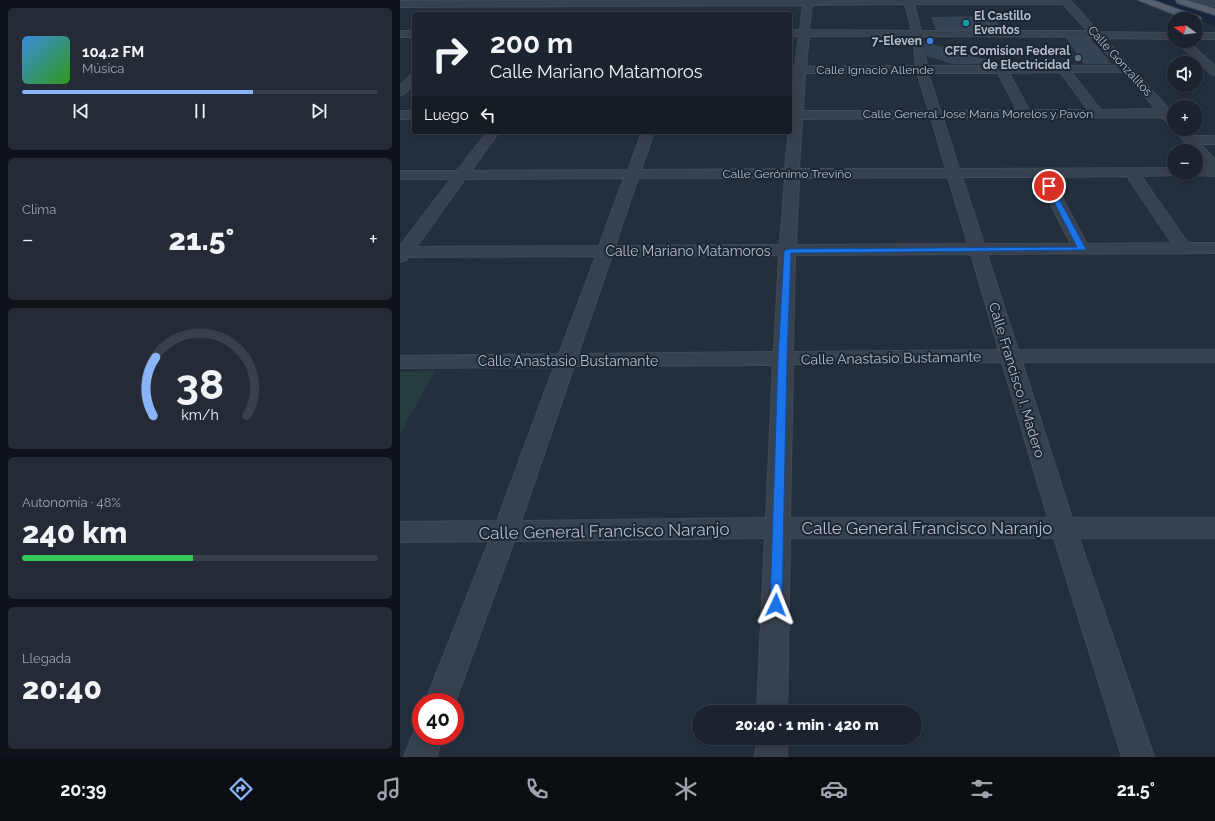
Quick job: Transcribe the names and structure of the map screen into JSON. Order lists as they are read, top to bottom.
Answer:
{
  "streets": {
    "street": [
      "Calle Gonzalitos",
      "Calle Ignacio Allende",
      "Calle General Jose María Morelos y Pavón",
      "Calle Gerónimo Treviño",
      "Calle Mariano Matamoros",
      "Calle Anastasio Bustamante",
      "Calle Francisco I. Madero",
      "Calle General Francisco Naranjo"
    ]
  },
  "crossings": [
    ["Calle Gonzalitos", "Calle Ignacio Allende"],
    ["Calle Ignacio Allende", "Calle Francisco I. Madero"],
    ["Calle General Jose María Morelos y Pavón", "Calle Francisco I. Madero"],
    ["Calle Gerónimo Treviño", "Calle Francisco I. Madero"],
    ["Calle Mariano Matamoros", "Calle Francisco I. Madero"],
    ["Calle Anastasio Bustamante", "Calle Francisco I. Madero"],
    ["Calle Francisco I. Madero", "Calle General Francisco Naranjo"]
  ],
  "places": ["El Castillo Eventos", "7-Eleven", "CFE Comision Federal de Electricidad"],
  "north": "left",
  "page": {
    "map_buttons": ["+", "−"],
    "turn": ["200 m", "Calle Mariano Matamoros"],
    "song": ["104.2 FM", "Música"],
    "then": "Luego",
    "tile": [
      "Clima",
      ["Autonomía · 48%", "240 km"],
      ["Llegada", "20:40"]
    ],
    "heat": ["−", "21.5°", "+"],
    "limit": "40",
    "trip": "20:40 · 1 min · 420 m",
    "tabs": ["20:39", "21.5°"],
    "gauge": ["38", "km/h"]
  }
}
